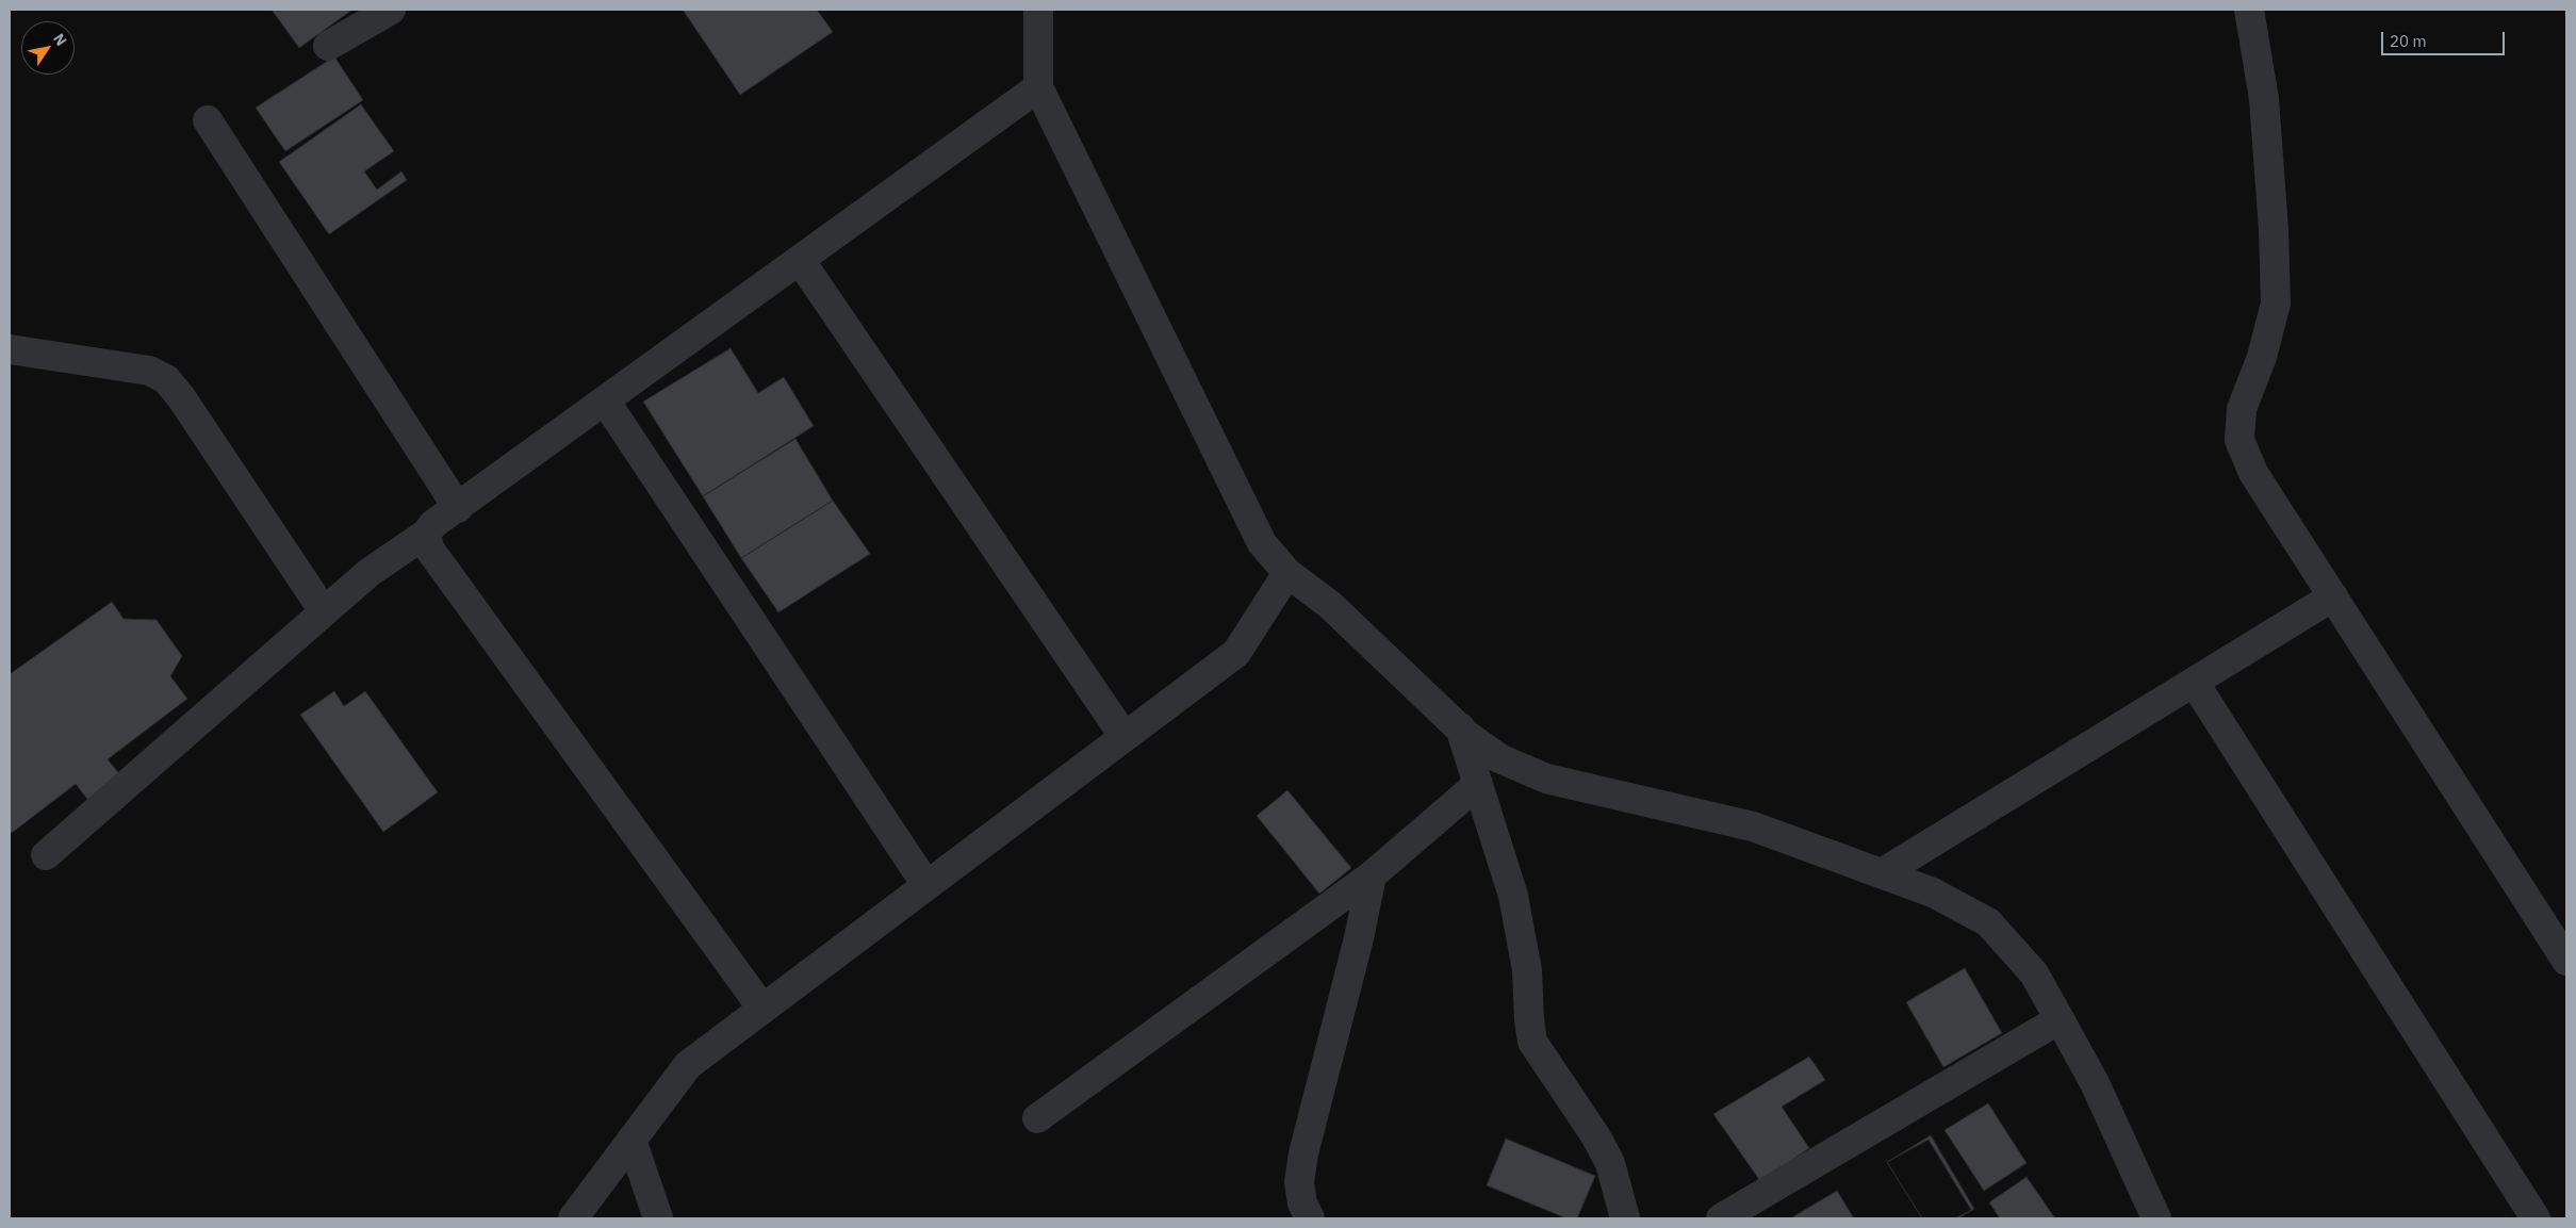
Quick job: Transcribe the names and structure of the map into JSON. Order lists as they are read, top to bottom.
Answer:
{
  "scale_bar": "20 m",
  "north": "top right"
}
